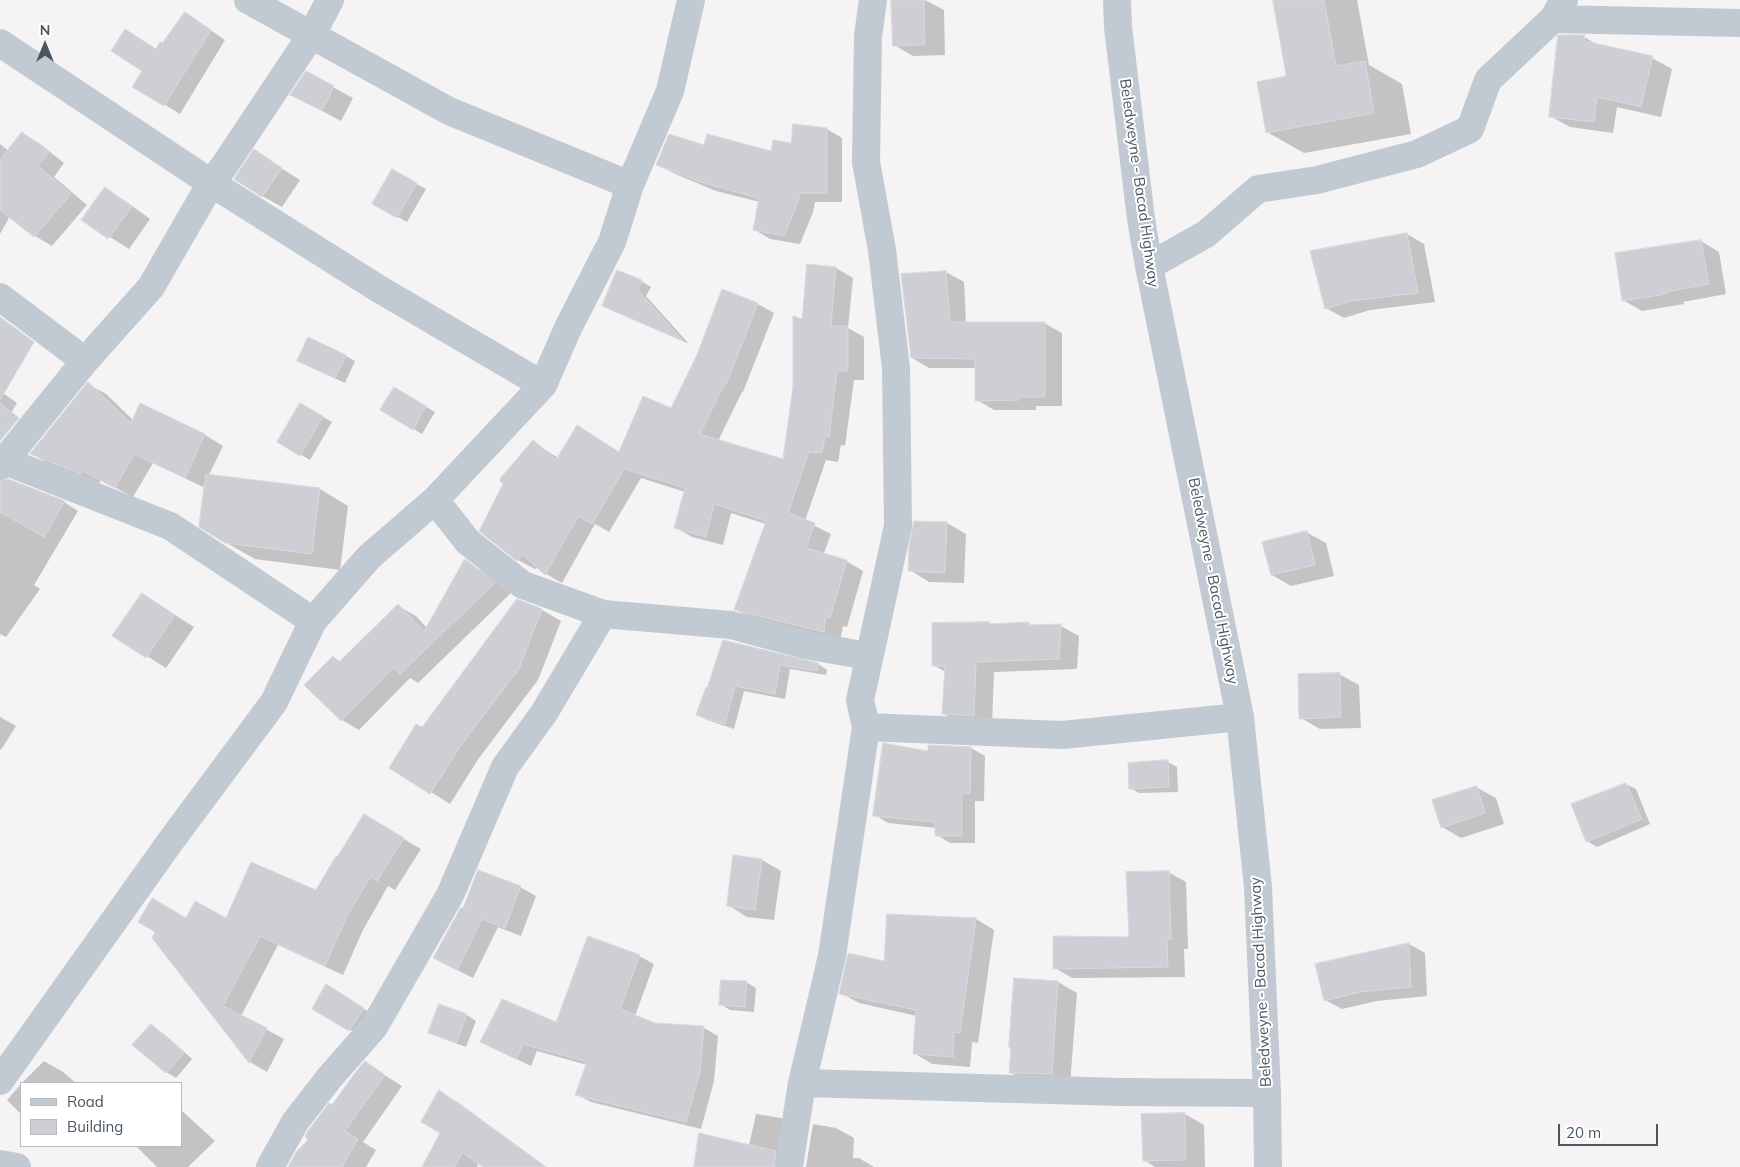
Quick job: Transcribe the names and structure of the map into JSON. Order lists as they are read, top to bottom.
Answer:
{
  "streets": {
    "street": ["Beledweyne - Bacad Highway"]
  },
  "legend": ["Road", "Building"],
  "scale_bar": "20 m",
  "north": "top"
}
